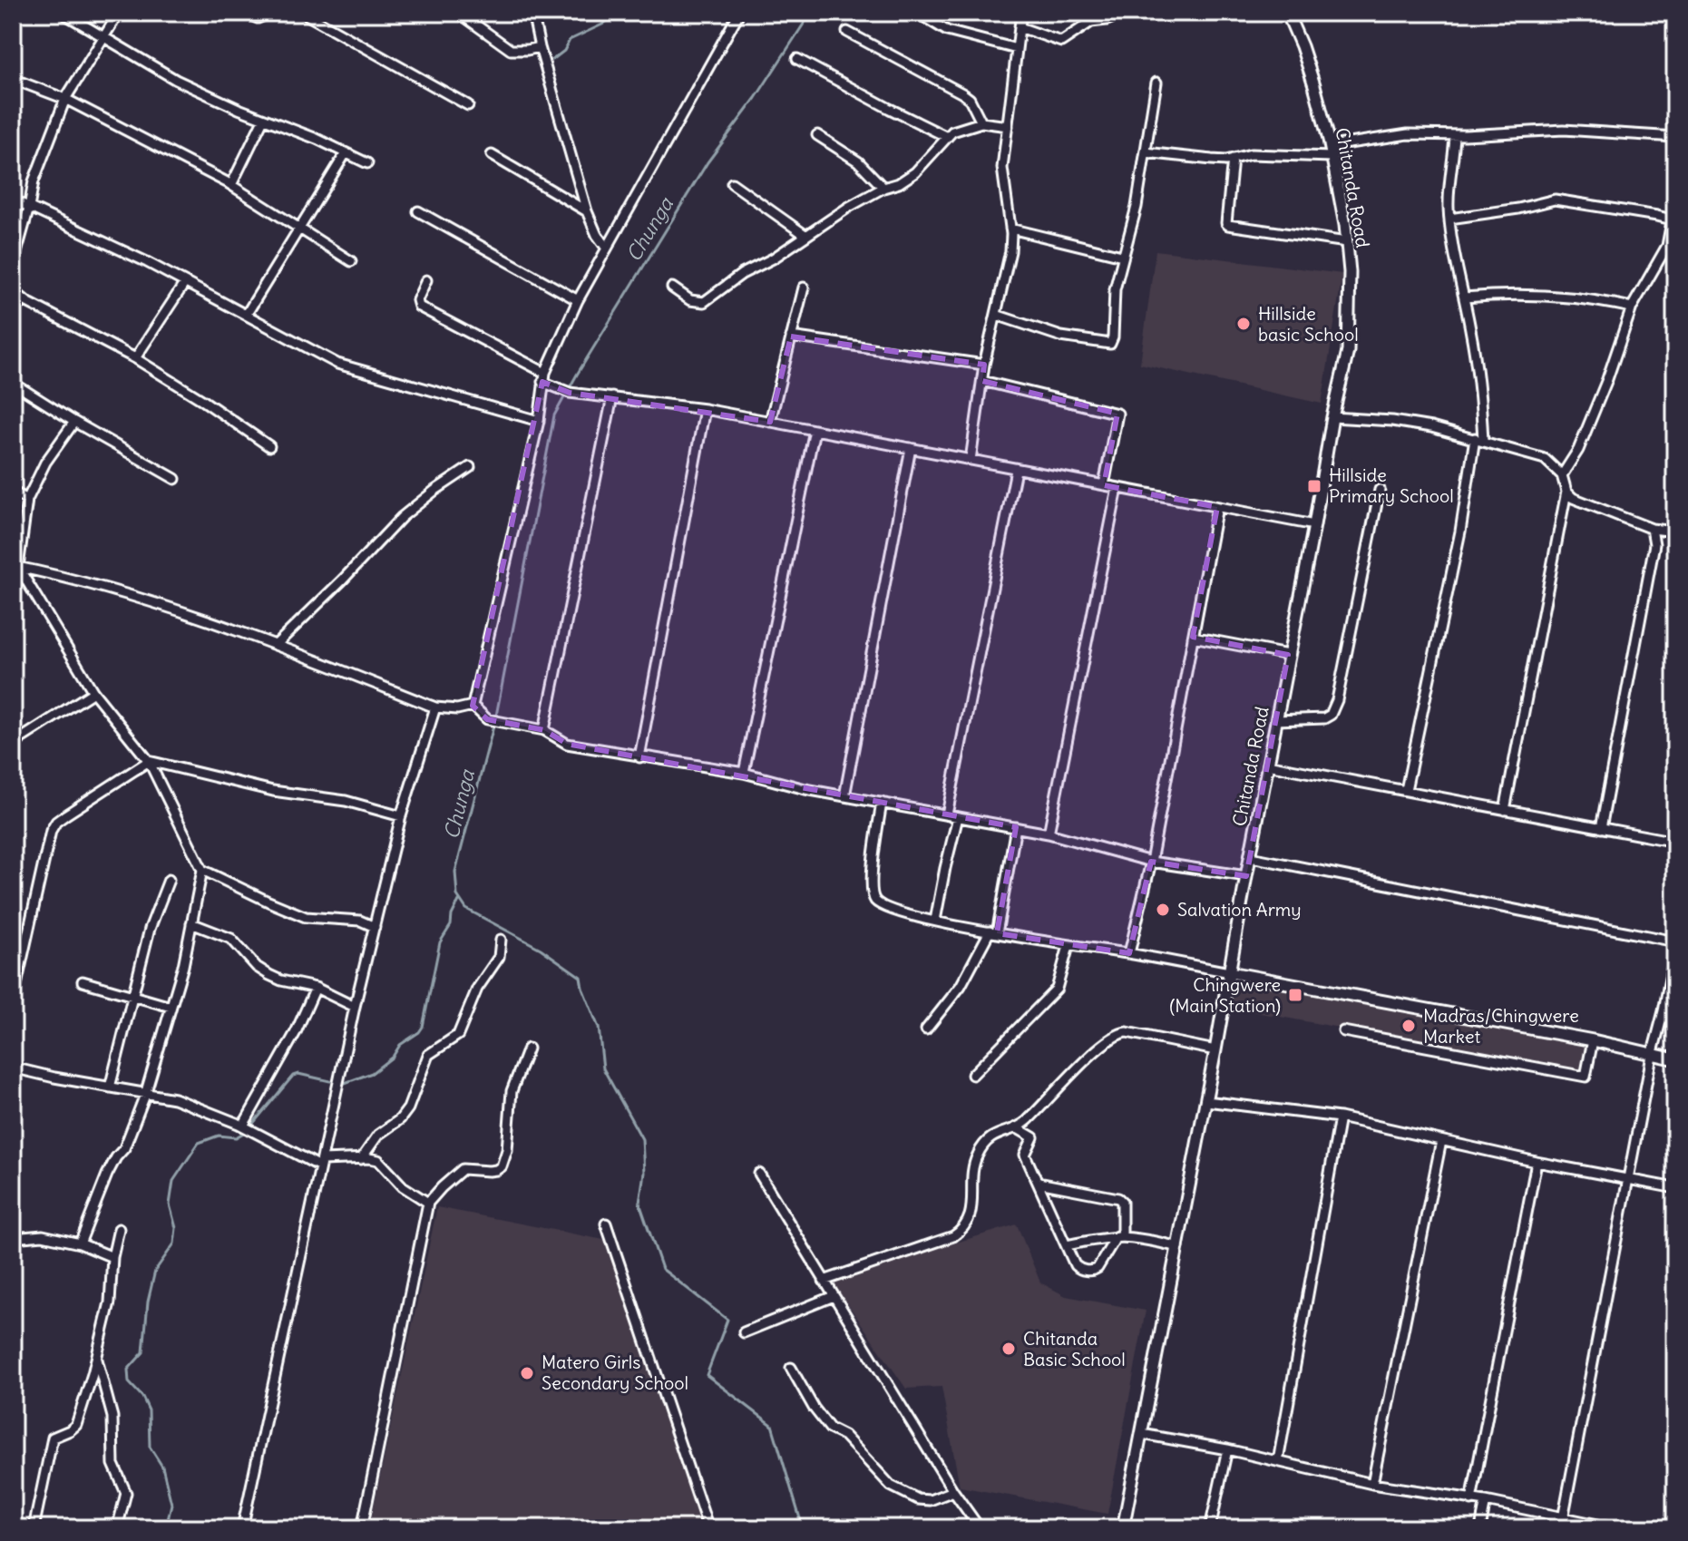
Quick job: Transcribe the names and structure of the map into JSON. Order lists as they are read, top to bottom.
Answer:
{
  "streets": {
    "street": ["Chitanda Road"]
  },
  "water": ["Chunga"],
  "places": {
    "other": [
      "Hillside basic School",
      "Salvation Army",
      "Madras/Chingwere Market",
      "Chitanda Basic School",
      "Matero Girls Secondary School"
    ],
    "transit": ["Hillside Primary School", "Chingwere (Main Station)"]
  }
}
